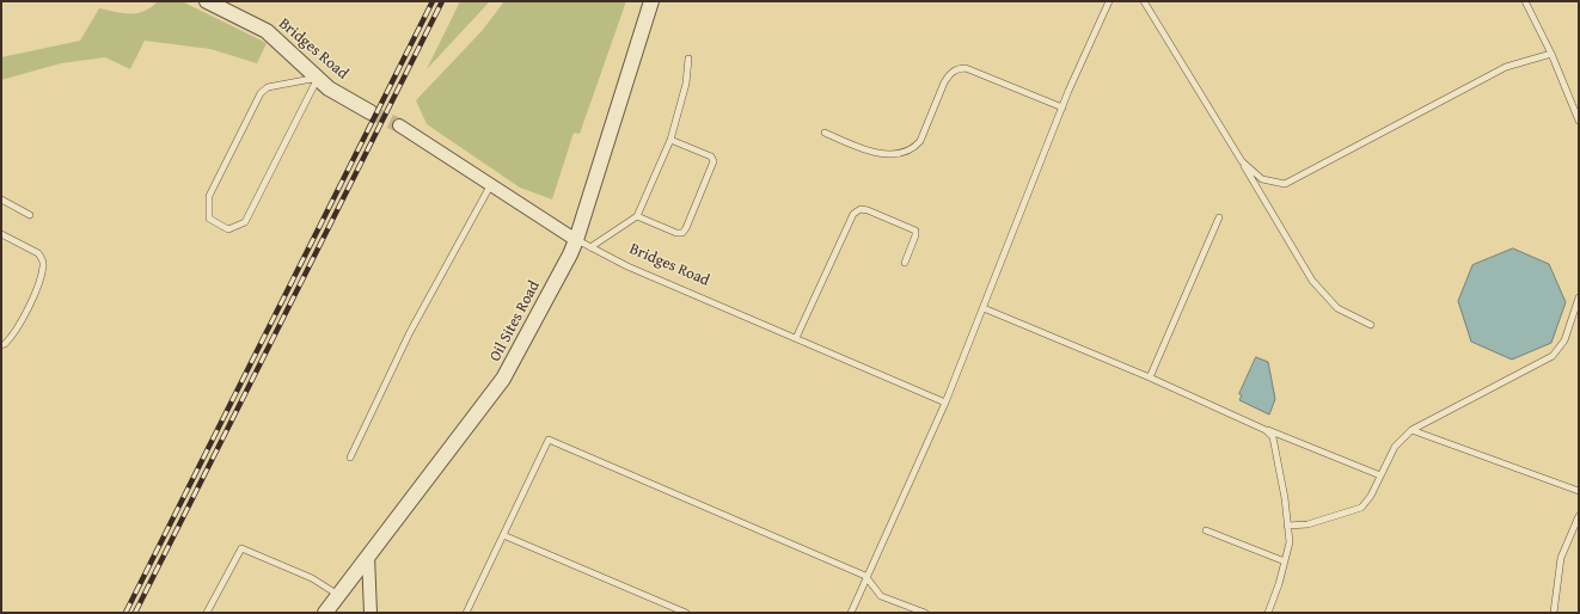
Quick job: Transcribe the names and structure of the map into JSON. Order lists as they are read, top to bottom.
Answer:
{
  "streets": {
    "street": ["Bridges Road", "Oil Sites Road"]
  },
  "crossings": [
    ["Bridges Road", "Oil Sites Road"]
  ]
}
